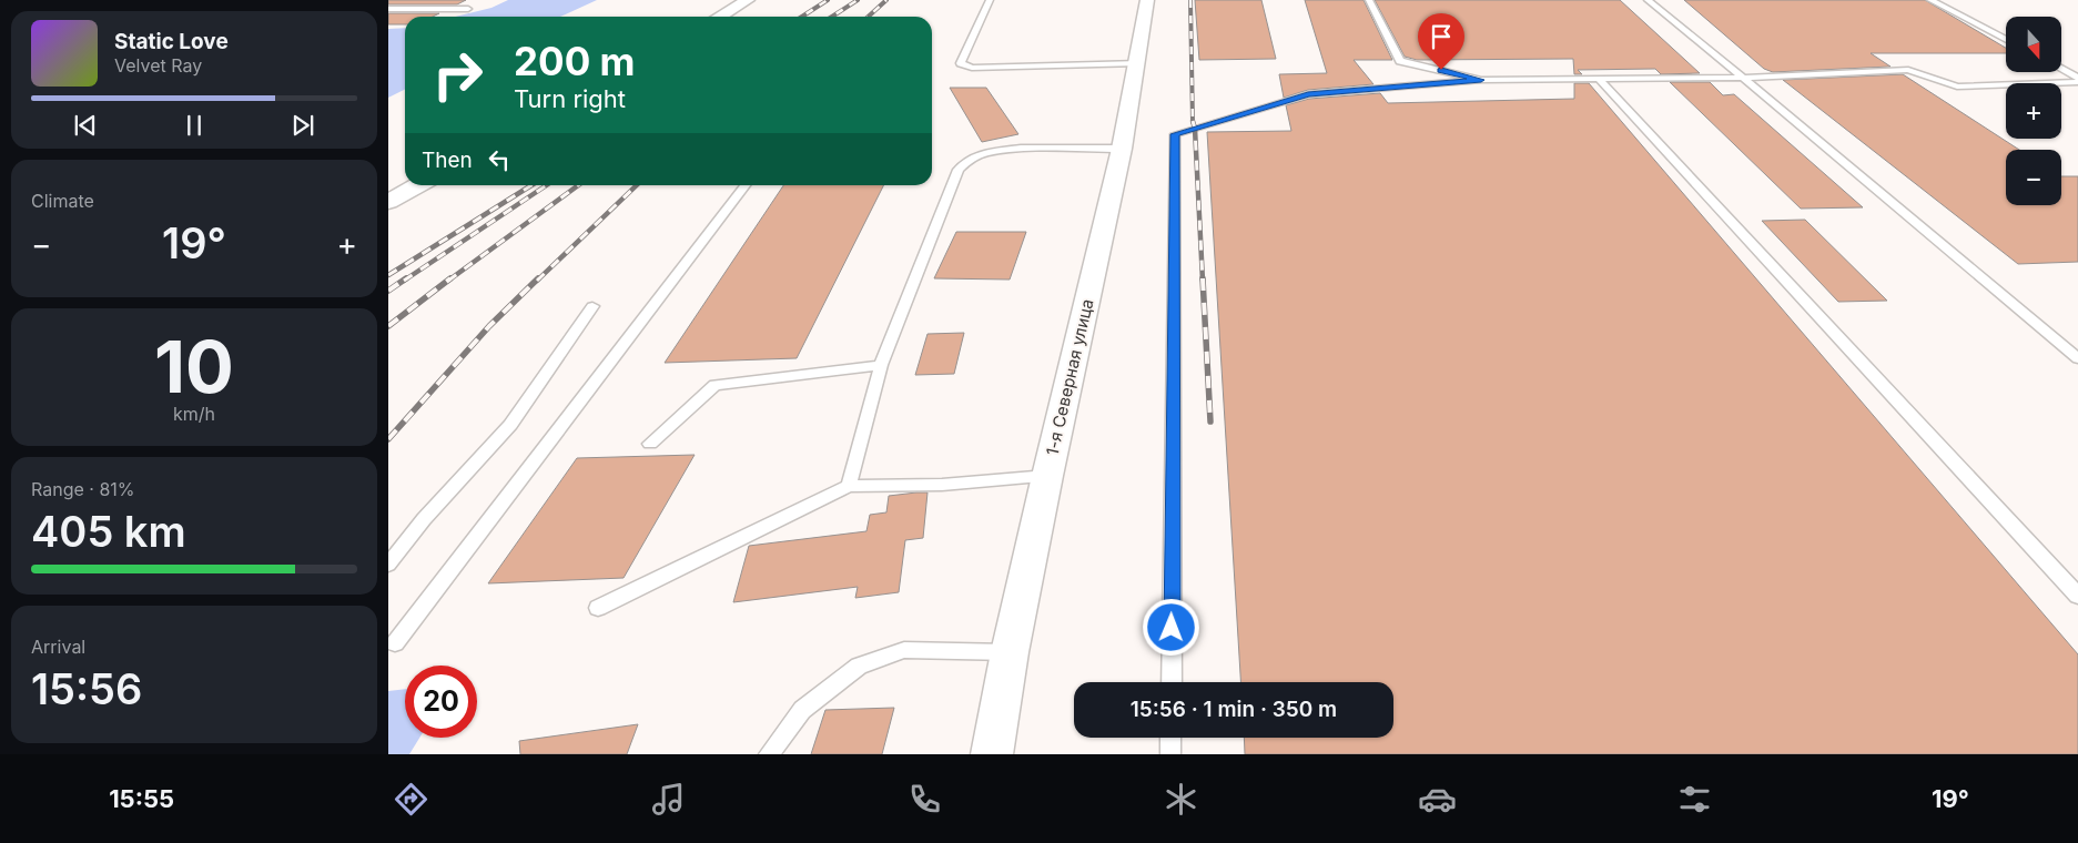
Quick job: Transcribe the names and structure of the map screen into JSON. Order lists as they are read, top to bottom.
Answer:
{
  "streets": {
    "street": ["1-я Северная улица"]
  },
  "north": "bottom",
  "page": {
    "map_buttons": ["+", "−"],
    "turn": ["200 m", "Turn right"],
    "song": ["Static Love", "Velvet Ray"],
    "then": "Then",
    "tile": [
      "Climate",
      ["10", "km/h"],
      ["Range · 81%", "405 km"],
      ["Arrival", "15:56"]
    ],
    "heat": ["−", "19°", "+"],
    "limit": "20",
    "trip": "15:56 · 1 min · 350 m",
    "tabs": ["15:55", "19°"]
  }
}
